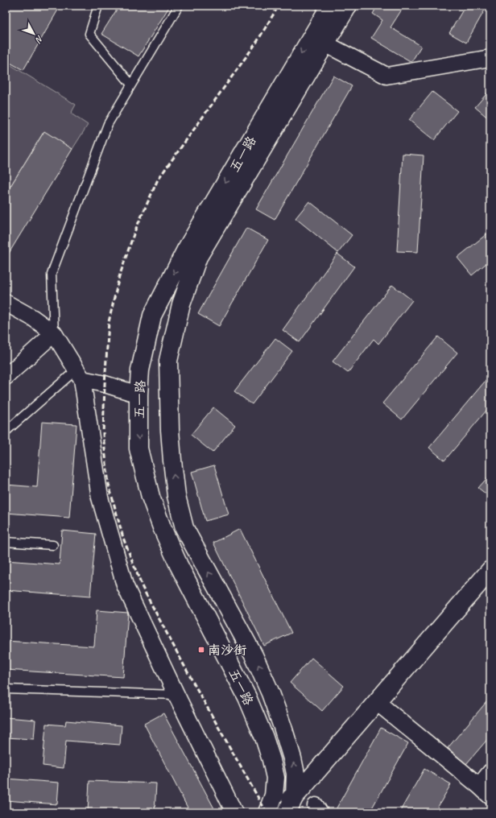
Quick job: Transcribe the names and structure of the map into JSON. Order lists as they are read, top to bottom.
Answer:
{
  "streets": {
    "main road": ["五一路"]
  },
  "places": {
    "transit": ["南沙街"]
  },
  "north": "bottom right"
}
